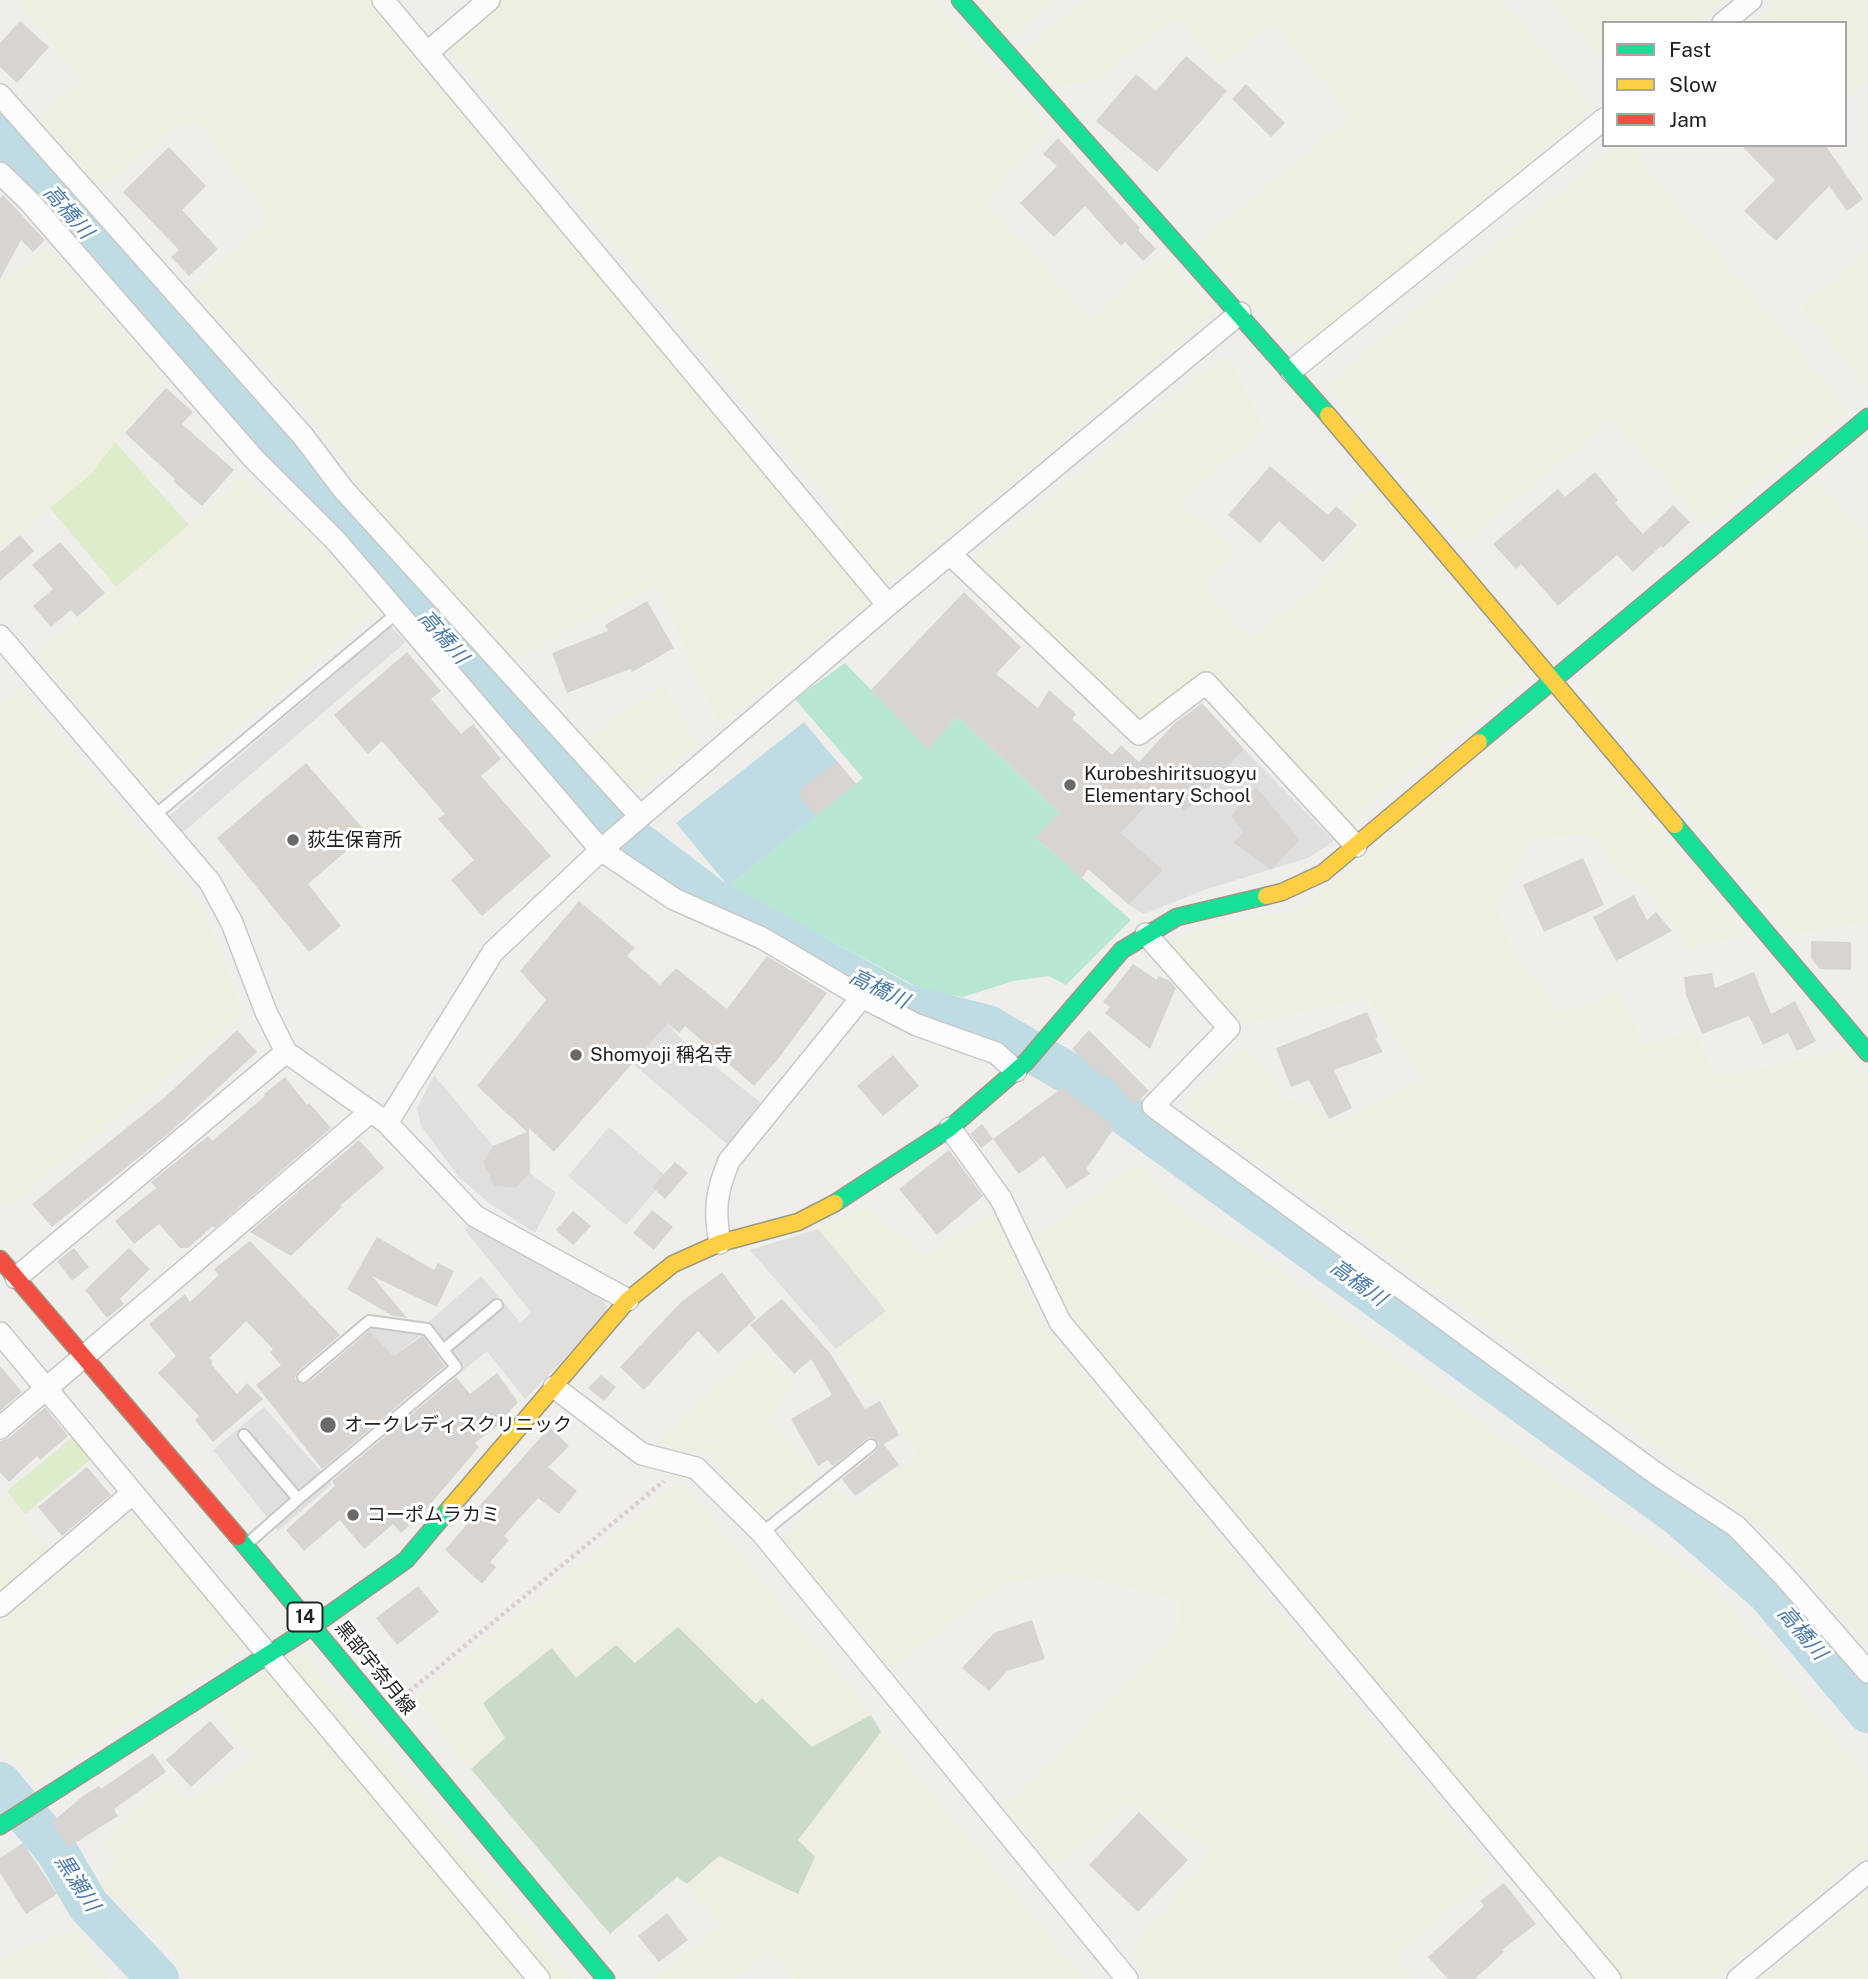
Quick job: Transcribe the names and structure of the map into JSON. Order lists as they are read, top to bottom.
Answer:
{
  "streets": {
    "street": ["14", "黒部宇奈月線"]
  },
  "water": ["高橋川", "黒瀬川"],
  "places": [
    "Kurobeshiritsuogyu Elementary School",
    "荻生保育所",
    "Shomyoji 稱名寺",
    "オークレディスクリニック",
    "コーポムラカミ"
  ],
  "legend": ["Fast", "Slow", "Jam"]
}
